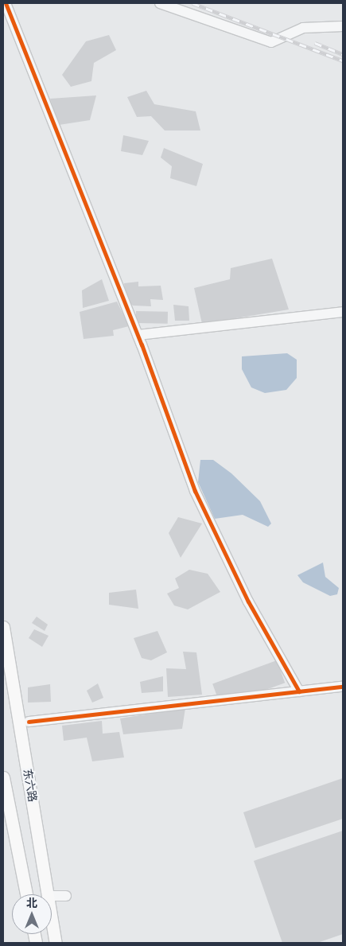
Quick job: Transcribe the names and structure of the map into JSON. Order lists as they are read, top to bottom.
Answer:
{
  "streets": {
    "main road": ["东六路"]
  },
  "north": "top"
}
